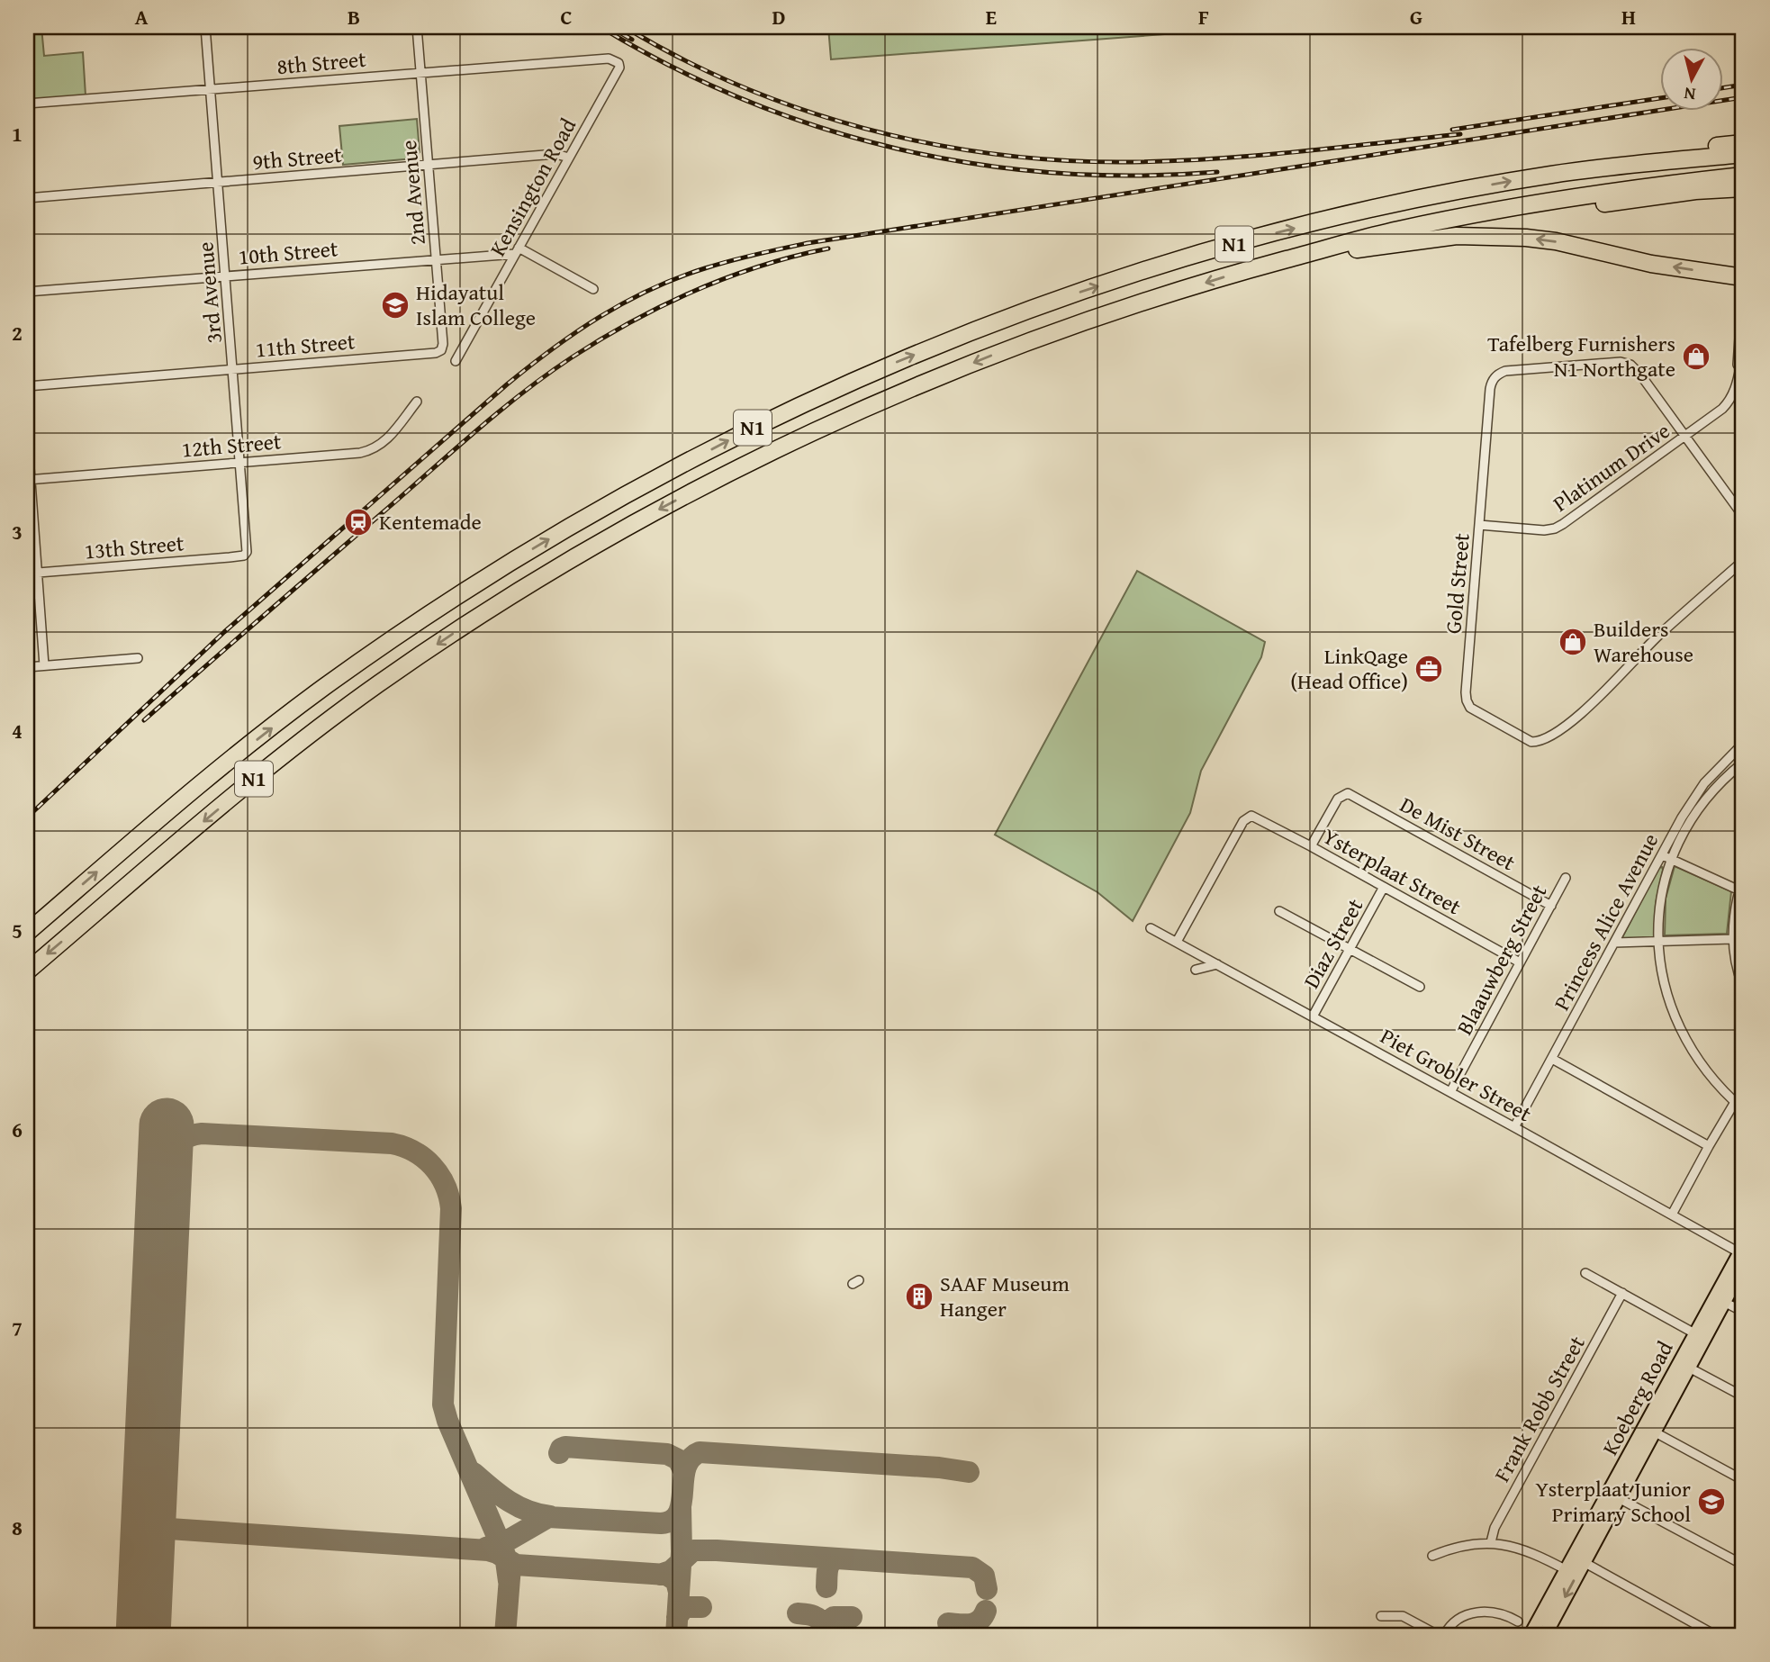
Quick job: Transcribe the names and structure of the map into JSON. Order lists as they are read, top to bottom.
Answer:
{
  "streets": {
    "highway": ["N1"],
    "main road": ["Koeberg Road"],
    "street": [
      "8th Street",
      "9th Street",
      "Kensington Road",
      "2nd Avenue",
      "10th Street",
      "3rd Avenue",
      "11th Street",
      "12th Street",
      "Platinum Drive",
      "13th Street",
      "Gold Street",
      "De Mist Street",
      "Ysterplaat Street",
      "Princess Alice Avenue",
      "Diaz Street",
      "Blaauwberg Street",
      "Piet Grobler Street",
      "Frank Robb Street"
    ]
  },
  "crossings": [
    ["8th Street", "Kensington Road"],
    ["8th Street", "2nd Avenue"],
    ["8th Street", "3rd Avenue"],
    ["9th Street", "Kensington Road"],
    ["9th Street", "2nd Avenue"],
    ["9th Street", "3rd Avenue"],
    ["Kensington Road", "10th Street"],
    ["2nd Avenue", "10th Street"],
    ["2nd Avenue", "11th Street"],
    ["10th Street", "3rd Avenue"],
    ["3rd Avenue", "11th Street"],
    ["3rd Avenue", "12th Street"],
    ["3rd Avenue", "13th Street"],
    ["Platinum Drive", "Gold Street"],
    ["De Mist Street", "Ysterplaat Street"],
    ["De Mist Street", "Blaauwberg Street"],
    ["Ysterplaat Street", "Diaz Street"],
    ["Ysterplaat Street", "Blaauwberg Street"],
    ["Ysterplaat Street", "Piet Grobler Street"],
    ["Princess Alice Avenue", "Piet Grobler Street"],
    ["Diaz Street", "Piet Grobler Street"],
    ["Blaauwberg Street", "Piet Grobler Street"],
    ["Piet Grobler Street", "Koeberg Road"]
  ],
  "places": {
    "school or university": ["Hidayatul Islam College", "Ysterplaat Junior Primary School"],
    "shop": ["Tafelberg Furnishers N1 Northgate", "Builders Warehouse"],
    "station": ["Kentemade"],
    "office": ["LinkQage (Head Office)"],
    "building": ["SAAF Museum Hanger"]
  },
  "north": "bottom",
  "grid": {
    "columns": [
      "A",
      "B",
      "C",
      "D",
      "E",
      "F",
      "G",
      "H"
    ],
    "rows": [
      "1",
      "2",
      "3",
      "4",
      "5",
      "6",
      "7",
      "8"
    ]
  }
}
